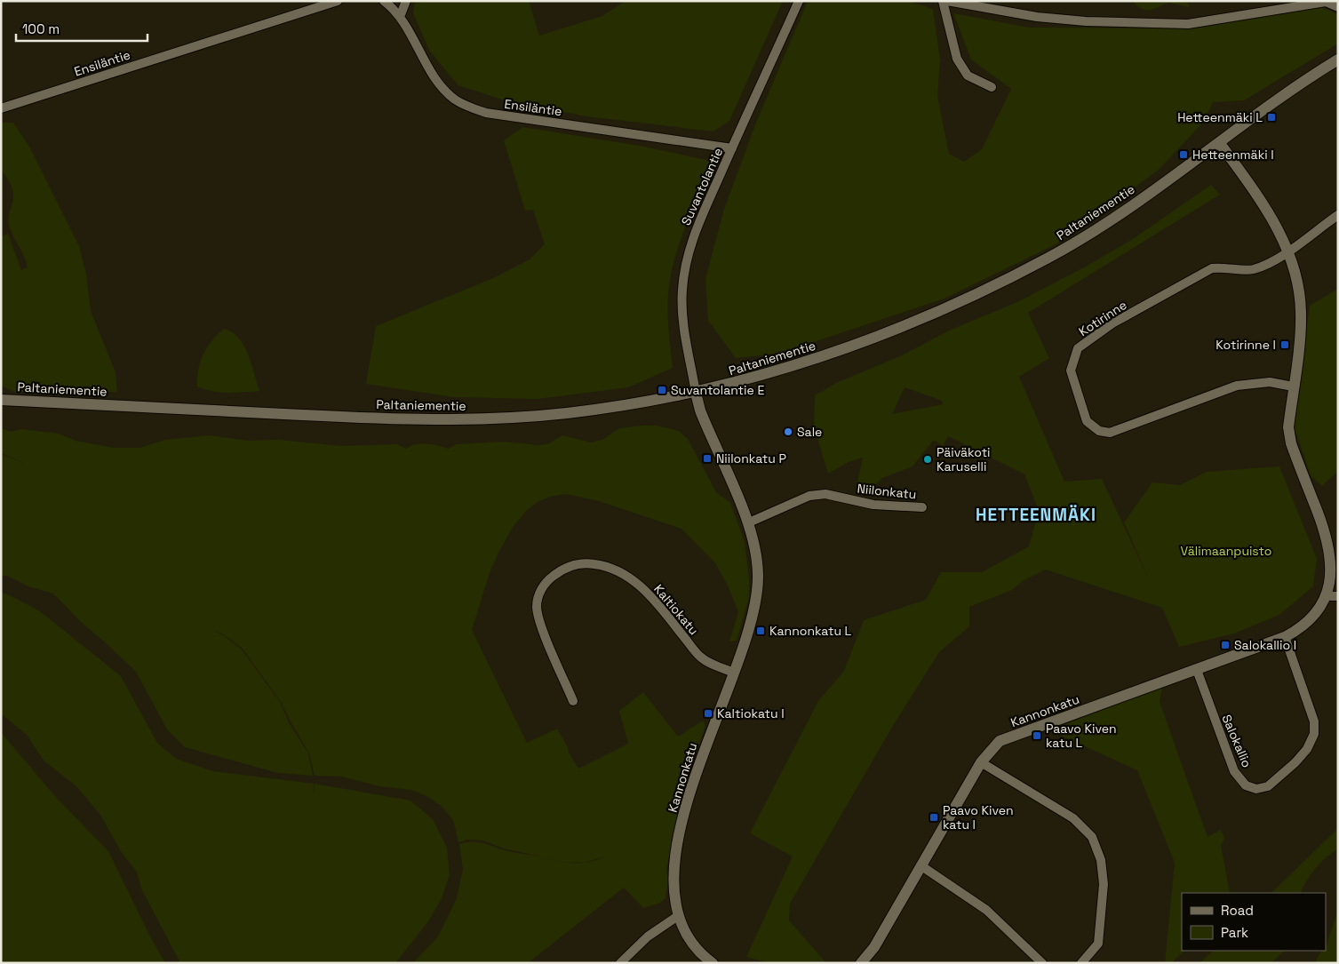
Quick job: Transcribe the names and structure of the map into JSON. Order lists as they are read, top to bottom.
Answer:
{
  "streets": {
    "street": [
      "Ensiläntie",
      "Suvantolantie",
      "Paltaniementie",
      "Kotirinne",
      "Niilonkatu",
      "Kaltiokatu",
      "Kannonkatu",
      "Salokallio"
    ]
  },
  "crossings": [
    ["Ensiläntie", "Suvantolantie"],
    ["Suvantolantie", "Paltaniementie"],
    ["Suvantolantie", "Kannonkatu"],
    ["Paltaniementie", "Kannonkatu"],
    ["Kotirinne", "Kannonkatu"],
    ["Niilonkatu", "Kannonkatu"],
    ["Kaltiokatu", "Kannonkatu"],
    ["Kannonkatu", "Salokallio"]
  ],
  "districts": ["HETTEENMÄKI"],
  "parks": ["Välimaanpuisto"],
  "places": {
    "transit": [
      "Hetteenmäki L",
      "Hetteenmäki I",
      "Kotirinne I",
      "Suvantolantie E",
      "Niilonkatu P",
      "Kannonkatu L",
      "Salokallio I",
      "Kaltiokatu I",
      "Paavo Kiven katu L",
      "Paavo Kiven katu I"
    ],
    "other": ["Sale", "Päiväkoti Karuselli"]
  },
  "legend": ["Road", "Park"],
  "scale_bar": "100 m"
}
